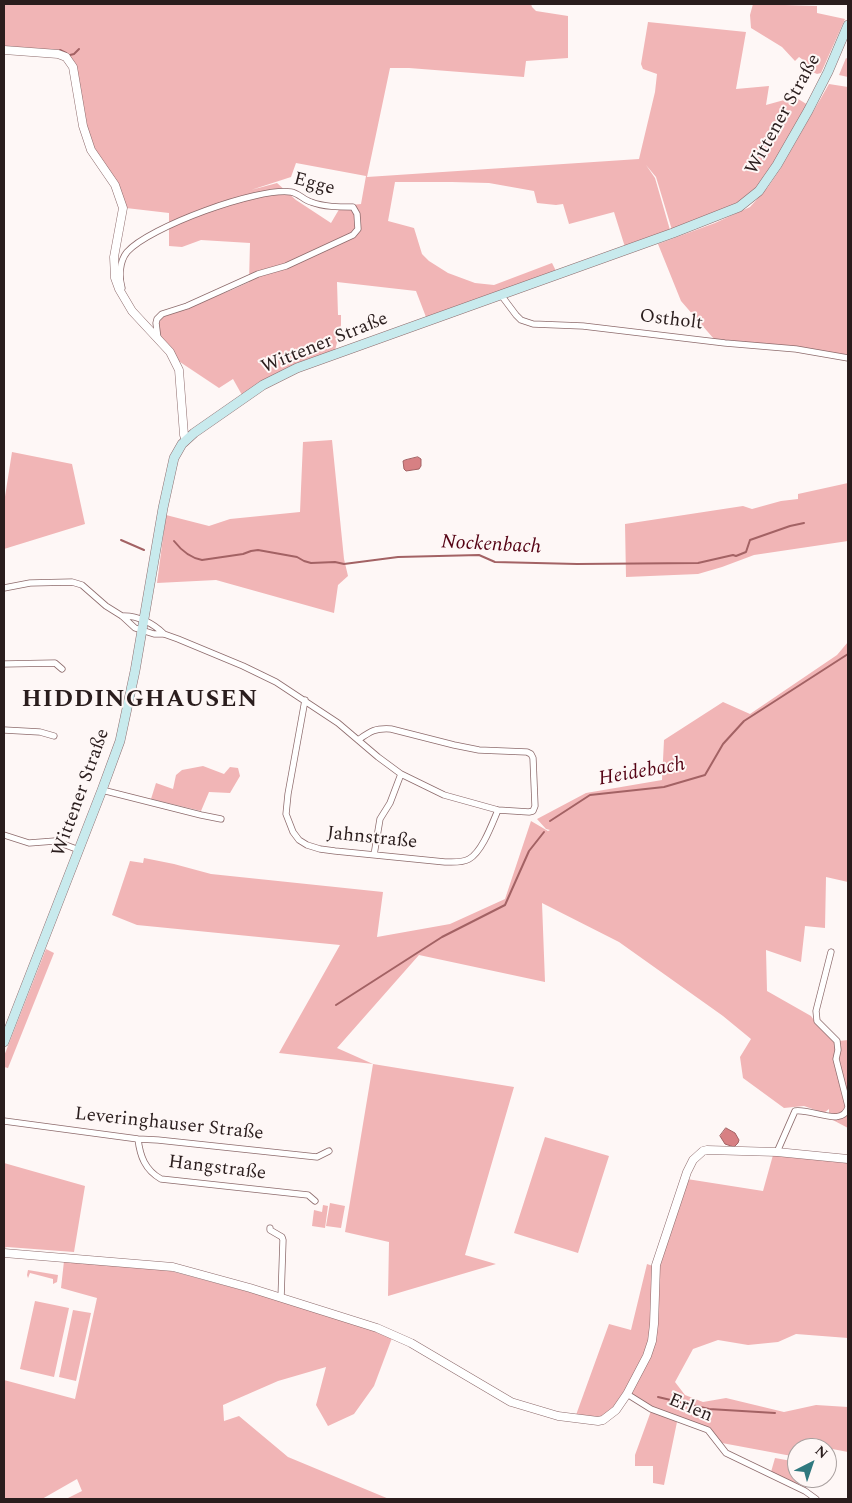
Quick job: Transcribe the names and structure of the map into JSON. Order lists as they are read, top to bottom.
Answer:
{
  "streets": {
    "main road": ["Wittener Straße"],
    "street": [
      "Egge",
      "Ostholt",
      "Jahnstraße",
      "Leveringhauser Straße",
      "Hangstraße",
      "Erlen"
    ]
  },
  "crossings": [
    ["Wittener Straße", "Ostholt"],
    ["Leveringhauser Straße", "Hangstraße"]
  ],
  "districts": ["HIDDINGHAUSEN"],
  "water": ["Nockenbach", "Heidebach"],
  "north": "top right"
}
